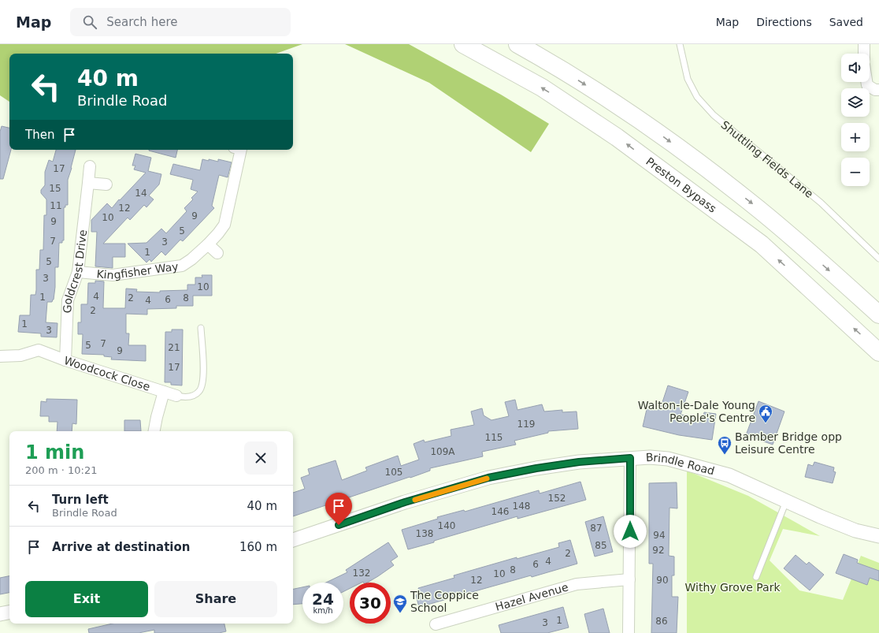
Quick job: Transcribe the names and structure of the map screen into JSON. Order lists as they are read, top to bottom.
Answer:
{
  "streets": {
    "highway": ["Preston Bypass"],
    "street": [
      "Kingfisher Way",
      "Goldcrest Drive",
      "Woodcock Close",
      "Brindle Road",
      "Hazel Avenue"
    ],
    "lane": ["Shuttling Fields Lane"]
  },
  "crossings": [
    ["Kingfisher Way", "Goldcrest Drive"],
    ["Goldcrest Drive", "Woodcock Close"]
  ],
  "parks": ["Withy Grove Park"],
  "places": {
    "public building": ["Walton-le-Dale Young People's Centre"],
    "bus stop": ["Bamber Bridge opp Leisure Centre"],
    "school or university": ["The Coppice School"]
  },
  "house_numbers": [
    "17",
    "15",
    "14",
    "11",
    "12",
    "9",
    "10",
    "9",
    "5",
    "7",
    "3",
    "1",
    "5",
    "3",
    "10",
    "4",
    "1",
    "2",
    "8",
    "6",
    "4",
    "2",
    "1",
    "3",
    "7",
    "5",
    "21",
    "9",
    "17",
    "119",
    "115",
    "109A",
    "105",
    "152",
    "148",
    "146",
    "140",
    "87",
    "138",
    "94",
    "85",
    "92",
    "2",
    "4",
    "6",
    "8",
    "132",
    "10",
    "12",
    "90",
    "1",
    "86",
    "3"
  ],
  "page": {
    "header": "Map",
    "search": "Search here",
    "nav": ["Map", "Directions", "Saved"],
    "map_buttons": ["+", "−"],
    "turn": ["40 m", "Brindle Road"],
    "then": "Then",
    "heading": ["1 min", "200 m · 10:21"],
    "list": [
      {
        "name": "Turn left",
        "note": "Brindle Road",
        "value": "40 m"
      },
      {
        "name": "Arrive at destination",
        "value": "160 m"
      }
    ],
    "buttons": ["Exit", "Share"],
    "speed": "24 km/h",
    "limit": "30"
  }
}
